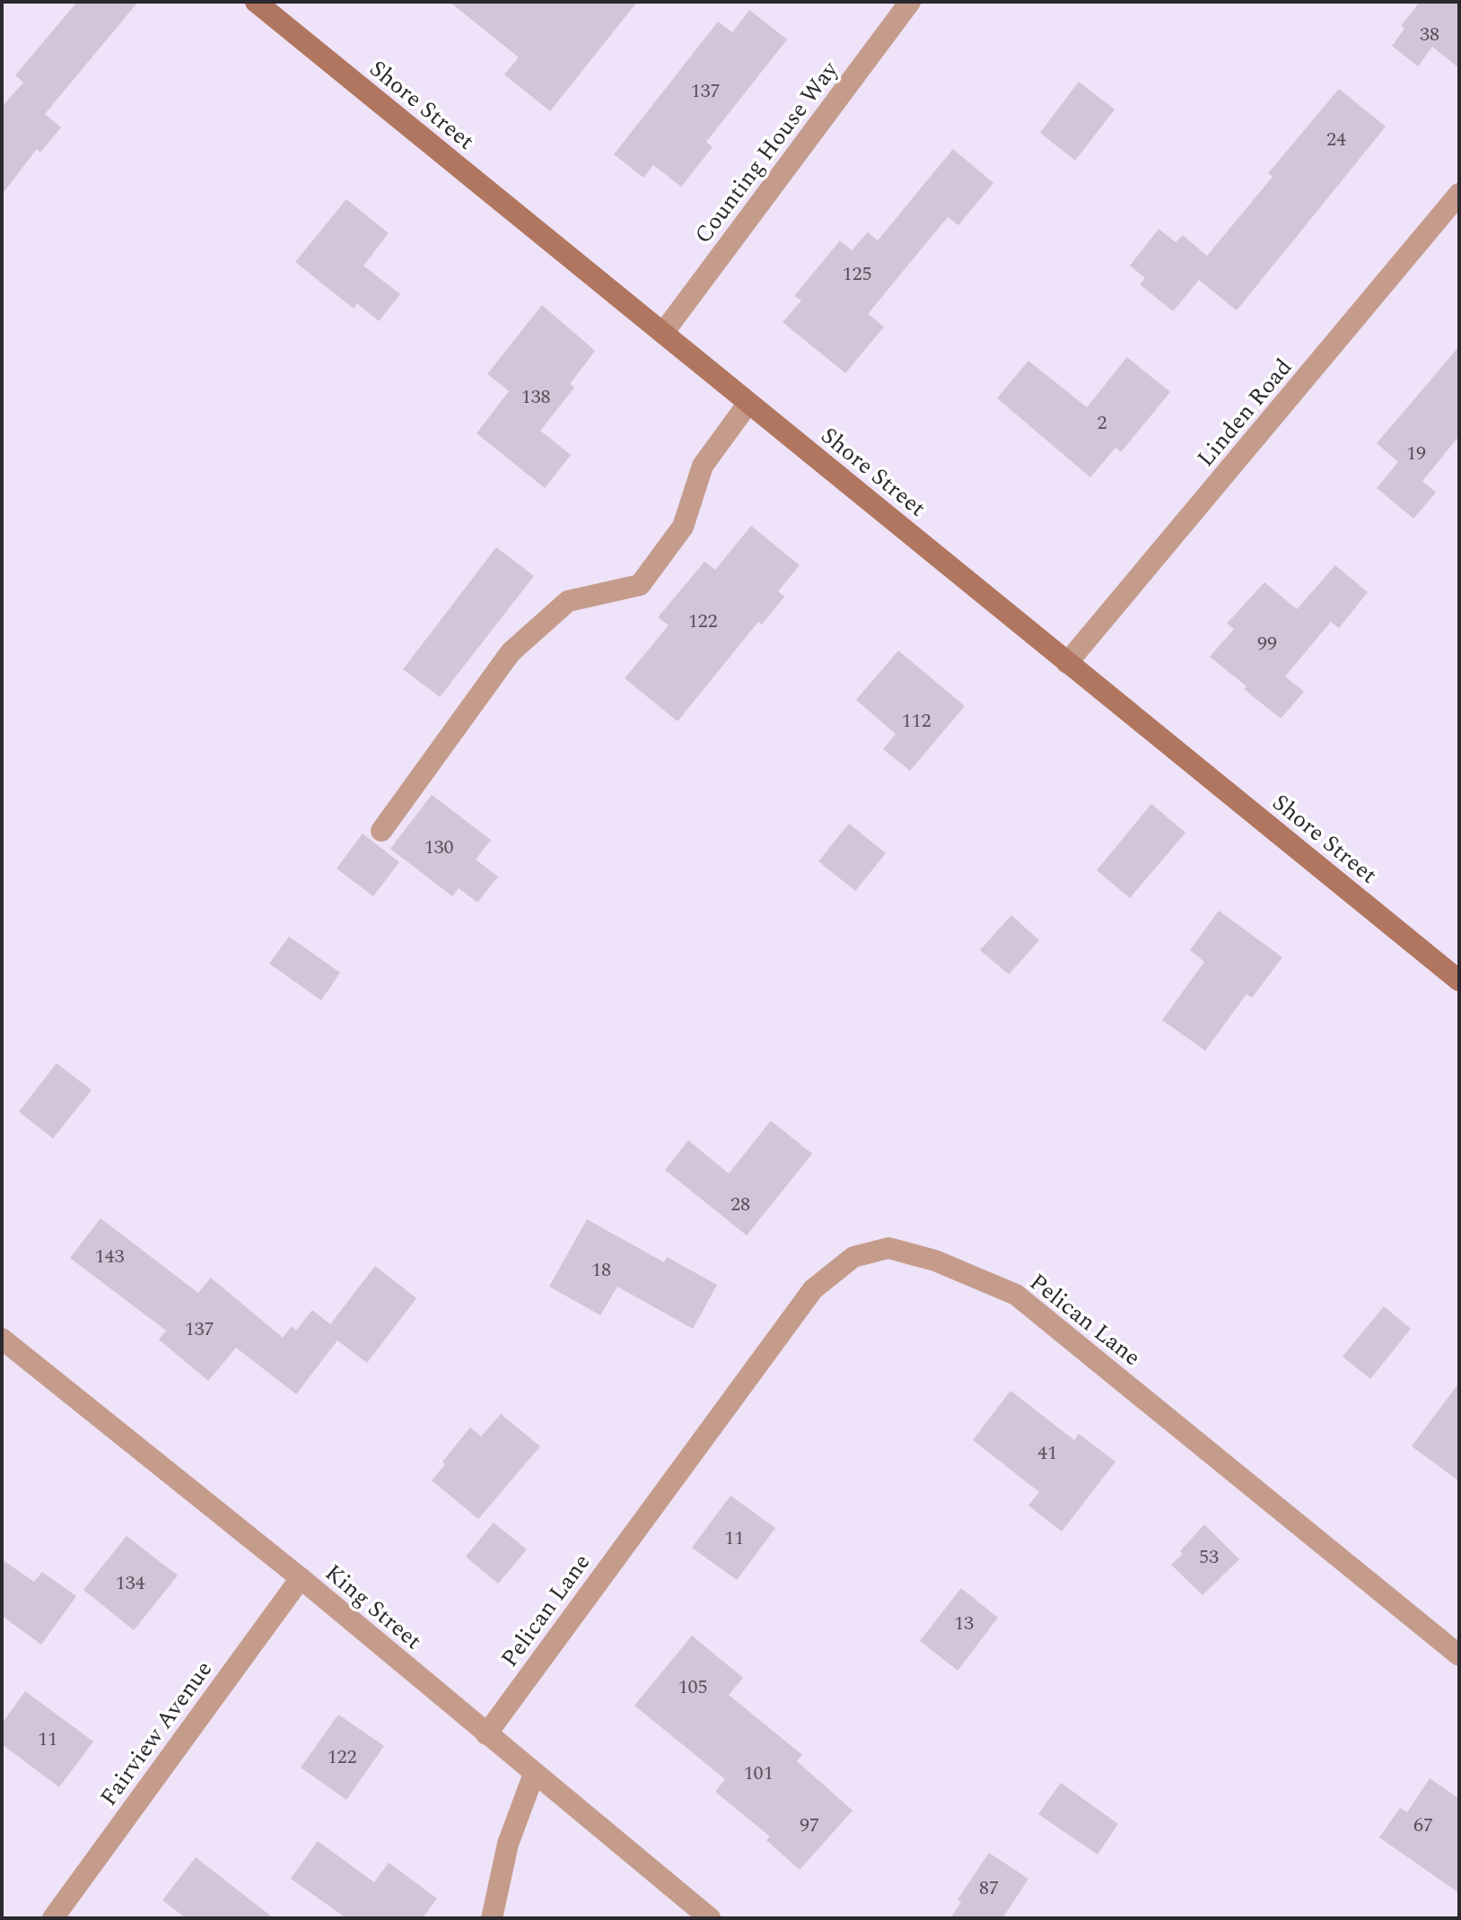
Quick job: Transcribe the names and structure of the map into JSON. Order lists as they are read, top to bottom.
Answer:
{
  "streets": {
    "main road": ["Shore Street"],
    "street": [
      "Counting House Way",
      "Linden Road",
      "Pelican Lane",
      "King Street",
      "Fairview Avenue"
    ]
  },
  "crossings": [
    ["Shore Street", "Counting House Way"],
    ["Shore Street", "Linden Road"],
    ["Pelican Lane", "King Street"],
    ["King Street", "Fairview Avenue"]
  ],
  "house_numbers": [
    "38",
    "137",
    "24",
    "125",
    "138",
    "2",
    "19",
    "122",
    "99",
    "112",
    "130",
    "28",
    "143",
    "18",
    "137",
    "41",
    "11",
    "53",
    "134",
    "13",
    "105",
    "11",
    "122",
    "101",
    "97",
    "67",
    "87"
  ]
}
